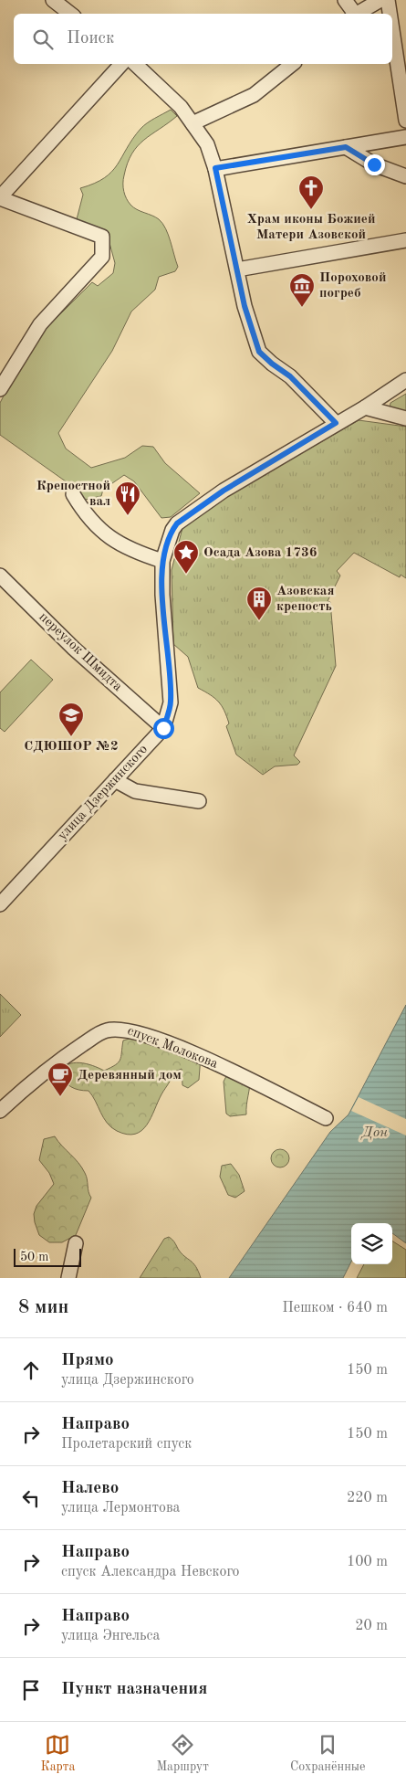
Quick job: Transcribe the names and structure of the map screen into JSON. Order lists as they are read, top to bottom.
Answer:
{
  "streets": {
    "street": ["переулок Шмидта", "улица Дзержинского", "спуск Молокова"]
  },
  "crossings": [
    ["переулок Шмидта", "улица Дзержинского"]
  ],
  "water": ["Дон"],
  "places": {
    "church": ["Храм иконы Божией Матери Азовской"],
    "museum": ["Пороховой погреб"],
    "restaurant": ["Крепостной вал"],
    "place": ["Осада Азова 1736"],
    "building": ["Азовская крепость"],
    "school or university": ["СДЮШОР №2"],
    "cafe": ["Деревянный дом"]
  },
  "scale_bar": "50 m",
  "page": {
    "search": "Поиск",
    "scale": "50 m",
    "heading": ["8 мин", "Пешком · 640 m"],
    "list": [
      ["Прямо", "улица Дзержинского", "150 m"],
      ["Направо", "Пролетарский спуск", "150 m"],
      ["Налево", "улица Лермонтова", "220 m"],
      ["Направо", "спуск Александра Невского", "100 m"],
      ["Направо", "улица Энгельса", "20 m"],
      "Пункт назначения"
    ],
    "nav": ["Карта", "Маршрут", "Сохранённые"]
  }
}
